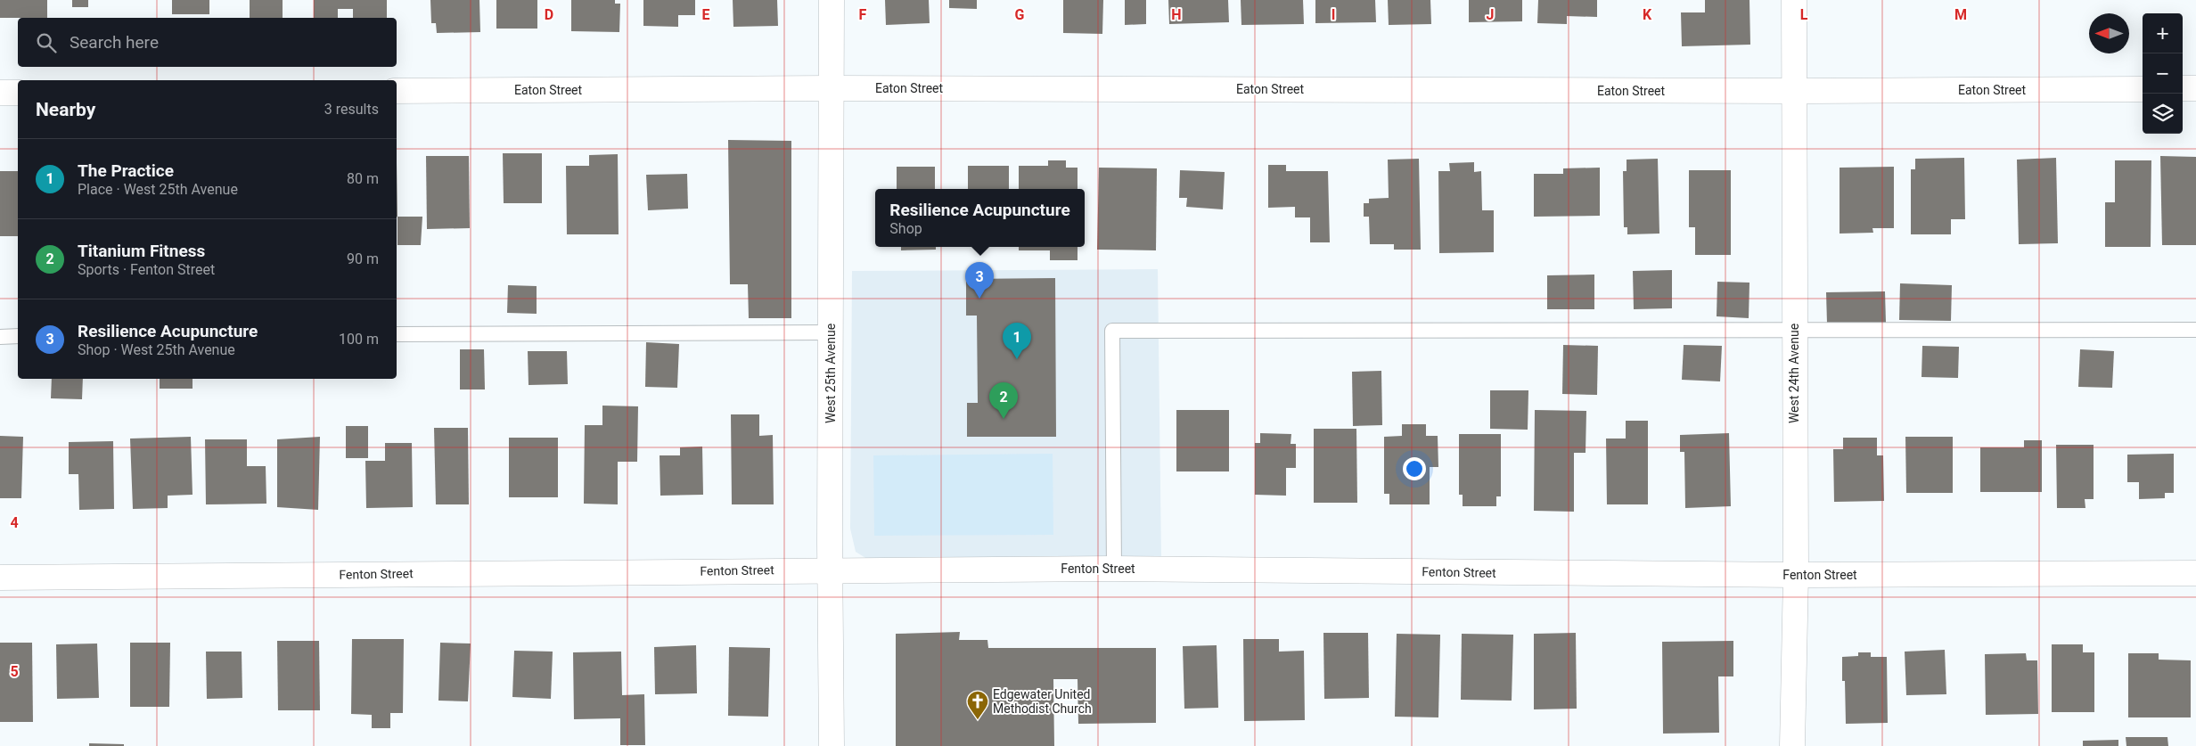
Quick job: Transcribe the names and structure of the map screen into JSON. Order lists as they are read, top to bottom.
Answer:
{
  "streets": {
    "street": [
      "Eaton Street",
      "West 25th Avenue",
      "West 24th Avenue",
      "Fenton Street"
    ]
  },
  "crossings": [
    ["Eaton Street", "West 25th Avenue"],
    ["Eaton Street", "West 24th Avenue"],
    ["West 25th Avenue", "Fenton Street"],
    ["West 24th Avenue", "Fenton Street"]
  ],
  "places": {
    "church": ["Edgewater United Methodist Church"]
  },
  "north": "left",
  "page": {
    "map_buttons": ["+", "−"],
    "search": "Search here",
    "heading": ["Nearby", "3 results"],
    "list": [
      {
        "mark": "1",
        "name": "The Practice",
        "note": "Place · West 25th Avenue",
        "value": "80 m"
      },
      {
        "mark": "2",
        "name": "Titanium Fitness",
        "note": "Sports · Fenton Street",
        "value": "90 m"
      },
      {
        "mark": "3",
        "name": "Resilience Acupuncture",
        "note": "Shop · West 25th Avenue",
        "value": "100 m"
      }
    ],
    "popup": ["Resilience Acupuncture", "Shop"],
    "pins": ["3", "1", "2"]
  },
  "grid": {
    "columns": [
      "D",
      "E",
      "F",
      "G",
      "H",
      "I",
      "J",
      "K",
      "L",
      "M"
    ],
    "rows": ["4", "5"]
  }
}
